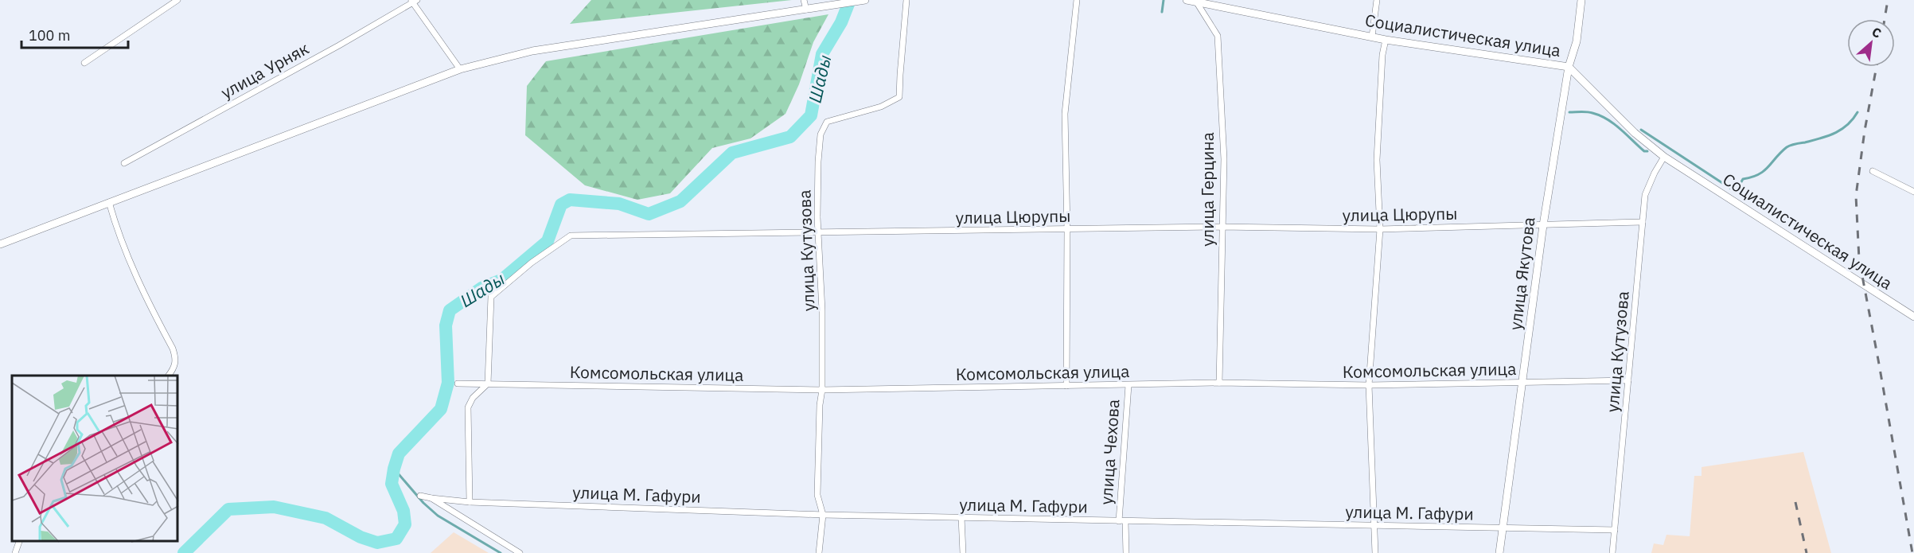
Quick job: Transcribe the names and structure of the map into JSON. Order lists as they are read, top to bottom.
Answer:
{
  "streets": {
    "street": [
      "Социалистическая улица",
      "улица Урняк",
      "улица Герцина",
      "улица Цюрупы",
      "улица Кутузова",
      "улица Якутова",
      "Комсомольская улица",
      "улица Чехова",
      "улица М. Гафури"
    ]
  },
  "crossings": [
    ["Социалистическая улица", "улица Герцина"],
    ["Социалистическая улица", "улица Кутузова"],
    ["Социалистическая улица", "улица Якутова"],
    ["улица Герцина", "улица Цюрупы"],
    ["улица Герцина", "Комсомольская улица"],
    ["улица Цюрупы", "улица Кутузова"],
    ["улица Цюрупы", "улица Якутова"],
    ["улица Цюрупы", "Комсомольская улица"],
    ["улица Кутузова", "Комсомольская улица"],
    ["улица Кутузова", "улица М. Гафури"],
    ["улица Якутова", "Комсомольская улица"],
    ["улица Якутова", "улица М. Гафури"],
    ["Комсомольская улица", "улица Чехова"],
    ["улица Чехова", "улица М. Гафури"]
  ],
  "water": ["Шады"],
  "scale_bar": "100 m",
  "north": "top right"
}
